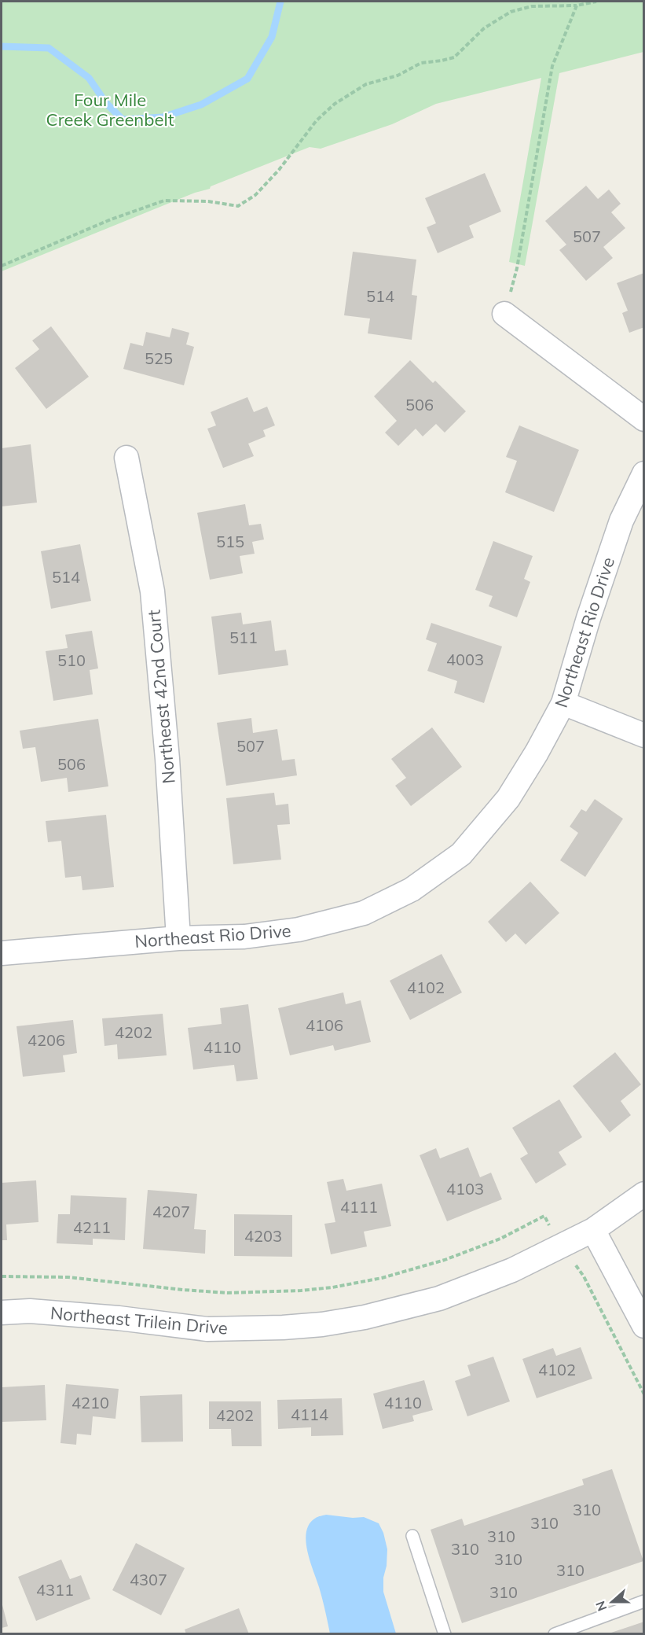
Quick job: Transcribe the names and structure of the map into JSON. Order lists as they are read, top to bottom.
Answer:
{
  "streets": {
    "street": ["Northeast Rio Drive", "Northeast 42nd Court", "Northeast Trilein Drive"]
  },
  "crossings": [
    ["Northeast Rio Drive", "Northeast 42nd Court"]
  ],
  "parks": ["Four Mile Creek Greenbelt"],
  "house_numbers": [
    "507",
    "514",
    "525",
    "506",
    "515",
    "514",
    "511",
    "4003",
    "510",
    "507",
    "506",
    "4102",
    "4106",
    "4202",
    "4206",
    "4110",
    "4103",
    "4111",
    "4207",
    "4211",
    "4203",
    "4102",
    "4210",
    "4110",
    "4114",
    "4202",
    "310",
    "310",
    "310",
    "310",
    "310",
    "310",
    "4307",
    "4311",
    "310"
  ],
  "north": "left"
}
